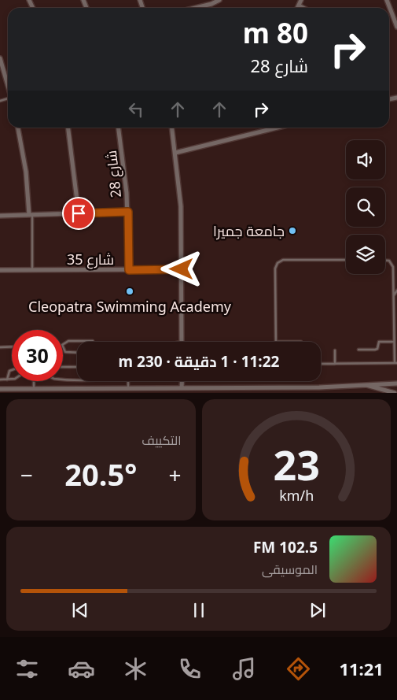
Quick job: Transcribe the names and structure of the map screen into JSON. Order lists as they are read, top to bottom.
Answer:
{
  "streets": {
    "street": ["شارع 28", "شارع 35"]
  },
  "crossings": [
    ["شارع 28", "شارع 35"]
  ],
  "places": ["جامعة جميرا", "Cleopatra Swimming Academy"],
  "page": {
    "turn": ["80 m", "شارع 28"],
    "limit": "30",
    "trip": "11:22 · 1 دقيقة · 230 m",
    "tile": "التكييف",
    "heat": ["−", "20.5°", "+"],
    "song": ["102.5 FM", "الموسيقى"],
    "tabs": "11:21",
    "gauge": ["23", "km/h"]
  }
}
